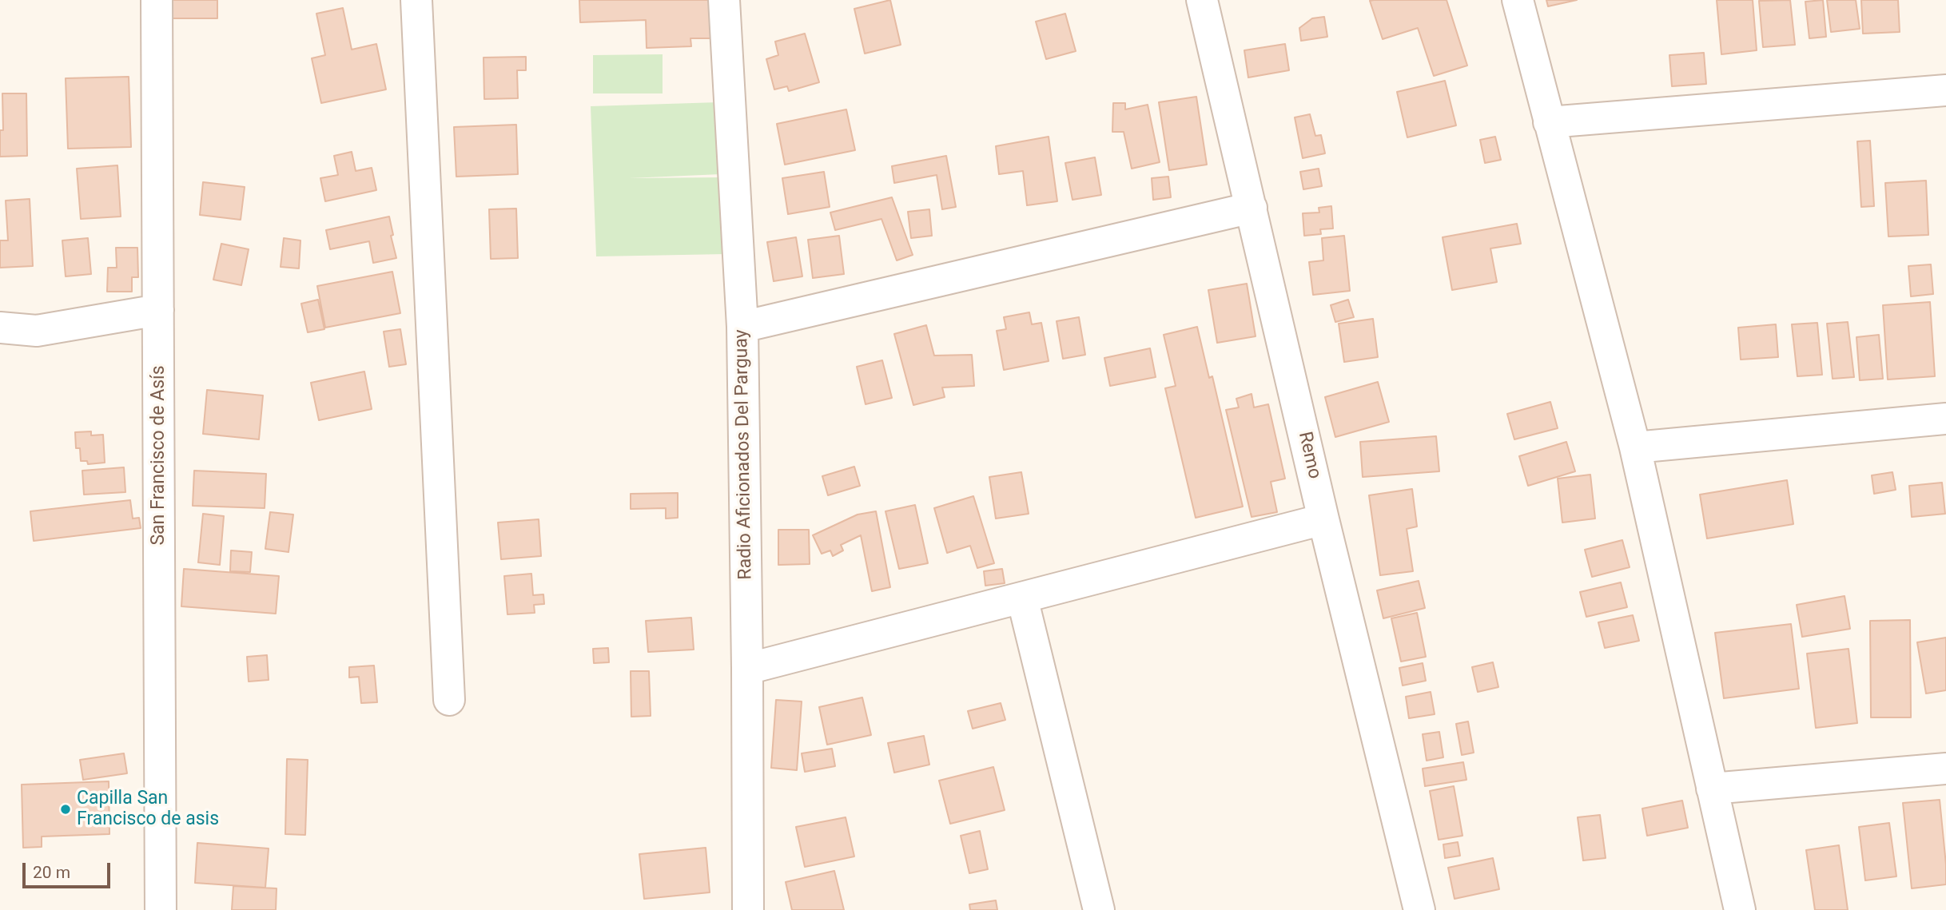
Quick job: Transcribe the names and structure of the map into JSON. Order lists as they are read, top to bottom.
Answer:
{
  "streets": {
    "street": ["Radio Aficionados Del Parguay", "San Francisco de Asís", "Remo"]
  },
  "places": ["Capilla San Francisco de asis"],
  "scale_bar": "20 m"
}
